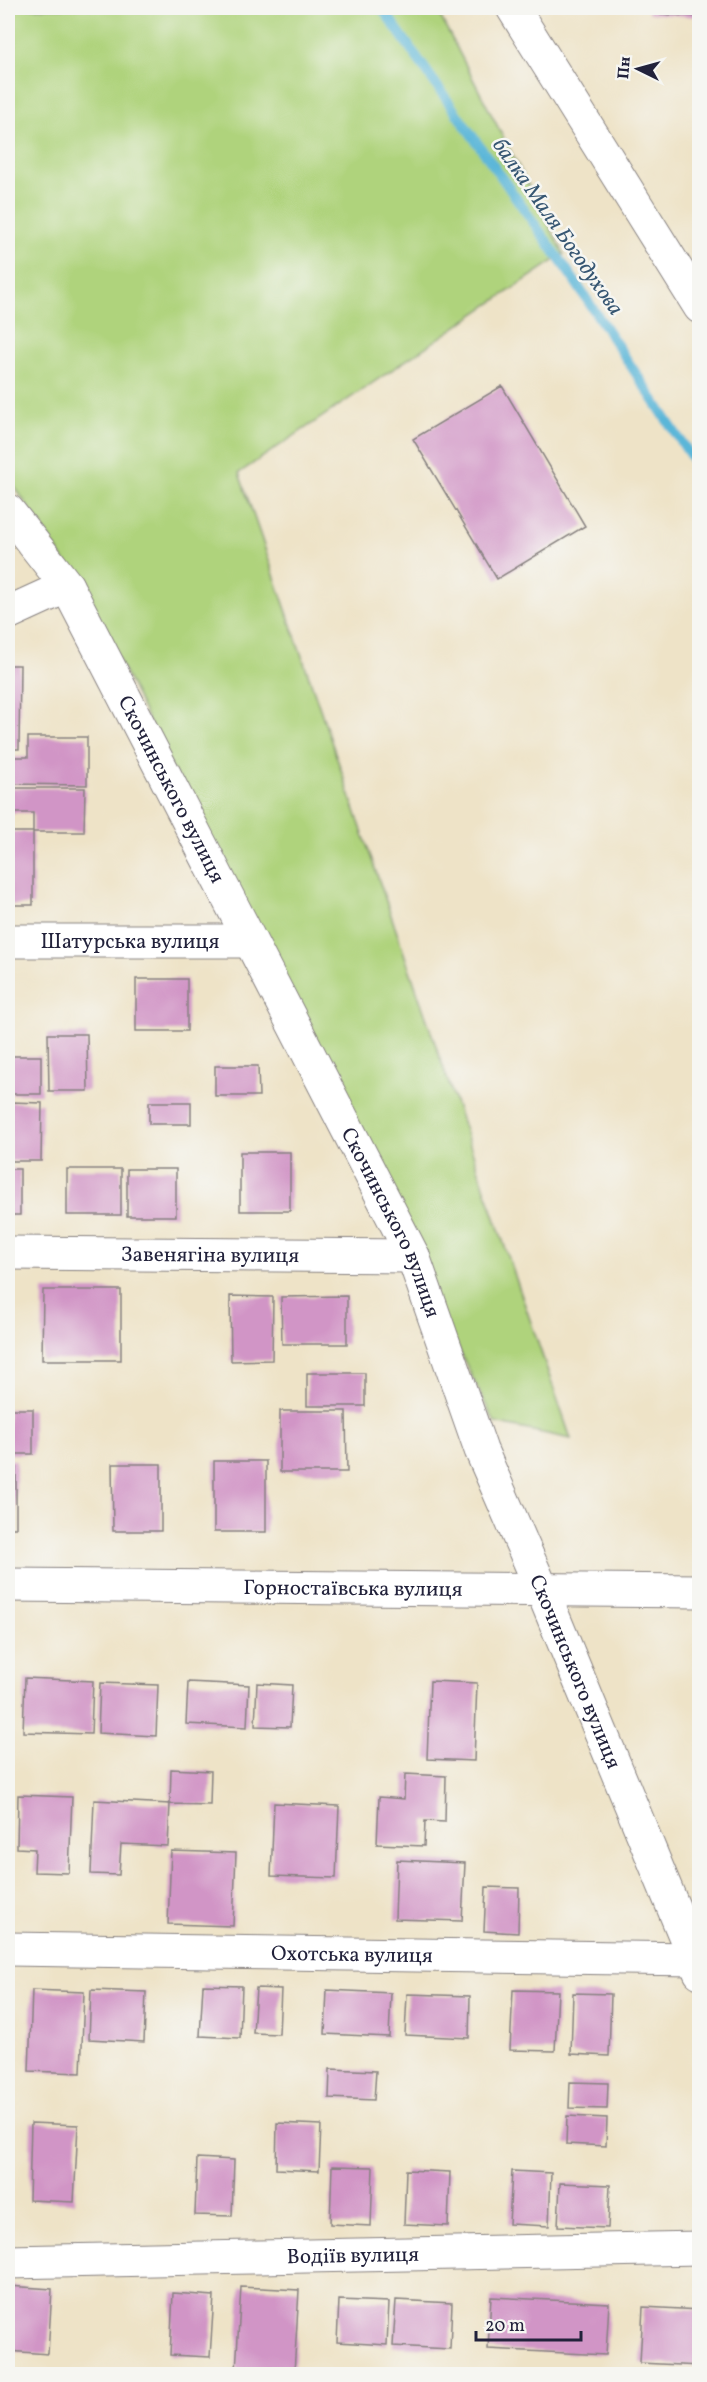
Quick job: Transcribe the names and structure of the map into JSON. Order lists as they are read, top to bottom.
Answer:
{
  "streets": {
    "street": [
      "Скочинського вулиця",
      "Шатурська вулиця",
      "Завенягіна вулиця",
      "Горностаївська вулиця",
      "Охотська вулиця",
      "Водіїв вулиця"
    ]
  },
  "crossings": [
    ["Скочинського вулиця", "Шатурська вулиця"],
    ["Скочинського вулиця", "Завенягіна вулиця"],
    ["Скочинського вулиця", "Горностаївська вулиця"],
    ["Скочинського вулиця", "Охотська вулиця"]
  ],
  "water": ["балка Маля Богодухова"],
  "scale_bar": "20 m",
  "north": "left"
}
